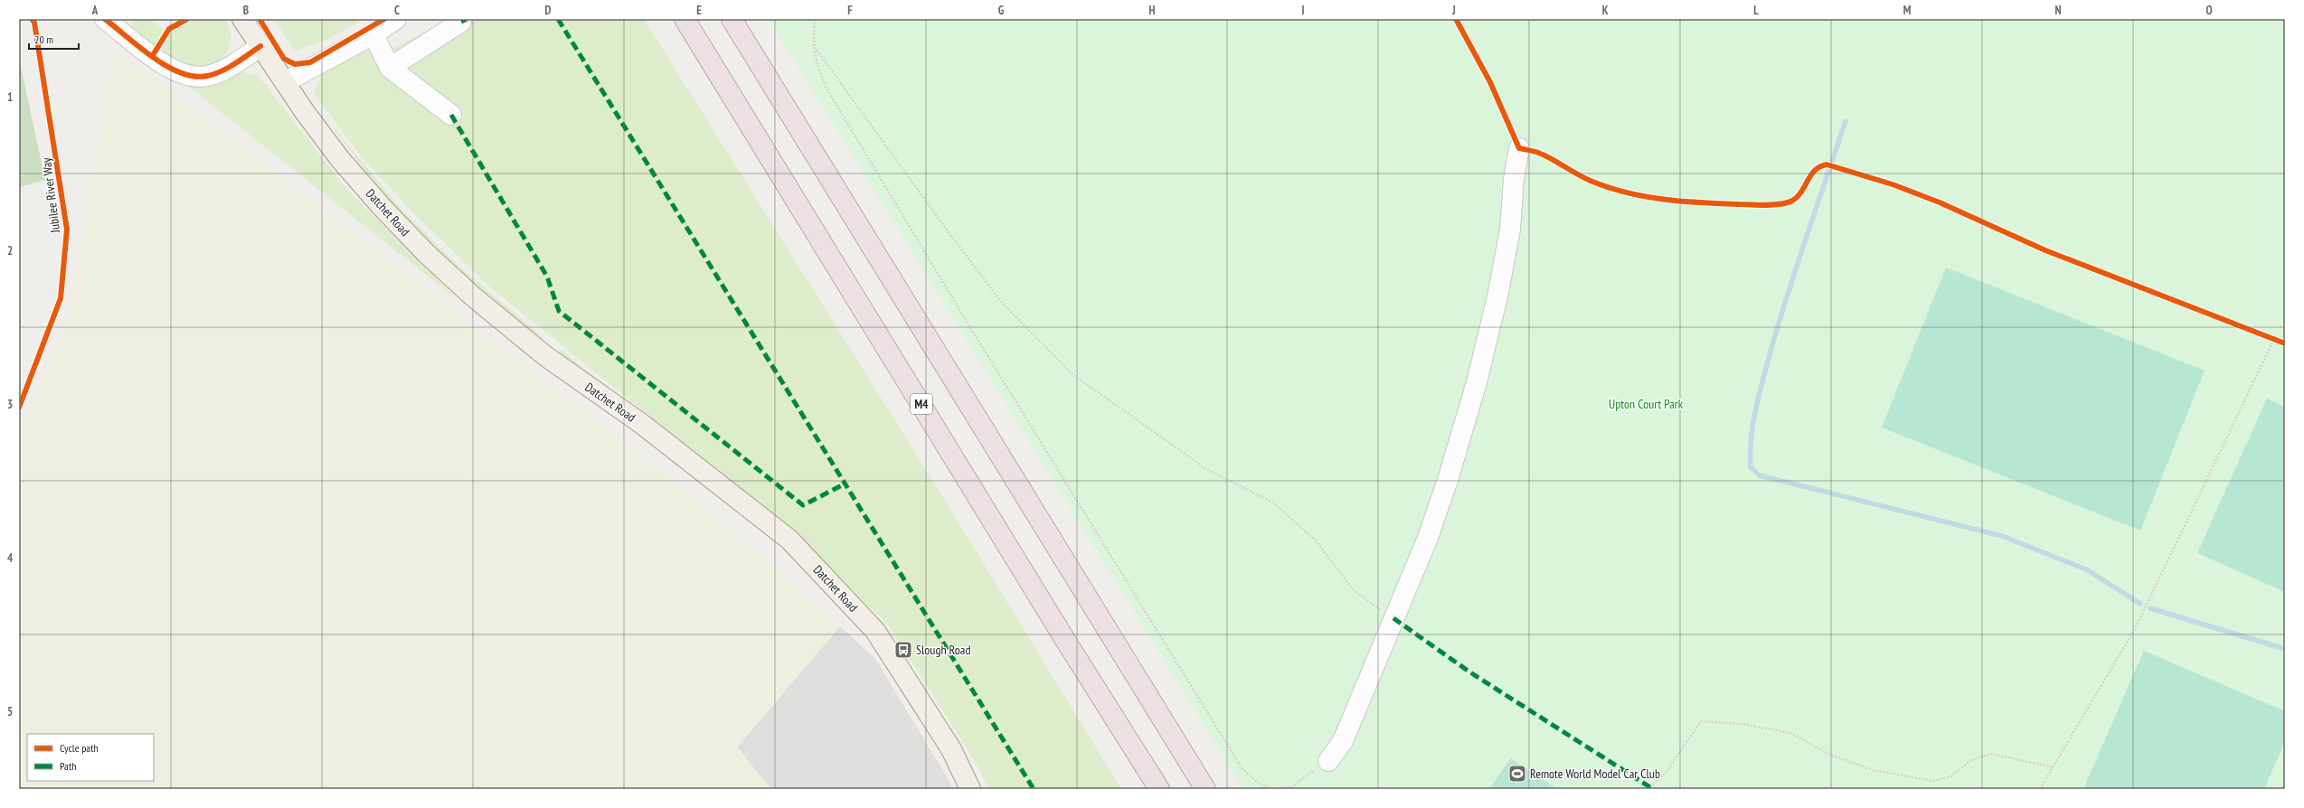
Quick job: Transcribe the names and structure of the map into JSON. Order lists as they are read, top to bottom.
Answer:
{
  "streets": {
    "highway": ["M4"],
    "main road": ["Datchet Road"],
    "cycle path": ["Jubilee River Way"]
  },
  "parks": ["Upton Court Park"],
  "places": {
    "bus stop": ["Slough Road"],
    "sports": ["Remote World Model Car Club"]
  },
  "legend": ["Cycle path", "Path"],
  "scale_bar": "20 m",
  "grid": {
    "columns": [
      "A",
      "B",
      "C",
      "D",
      "E",
      "F",
      "G",
      "H",
      "I",
      "J",
      "K",
      "L",
      "M",
      "N",
      "O"
    ],
    "rows": [
      "1",
      "2",
      "3",
      "4",
      "5"
    ]
  }
}
